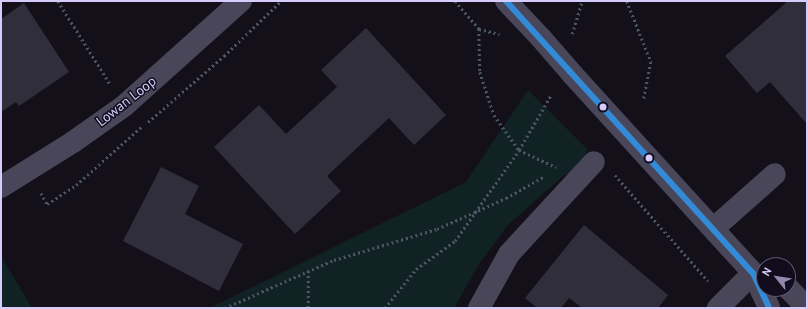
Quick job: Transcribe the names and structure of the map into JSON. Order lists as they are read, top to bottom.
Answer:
{
  "streets": {
    "street": ["Lowan Loop"]
  },
  "north": "top left"
}
